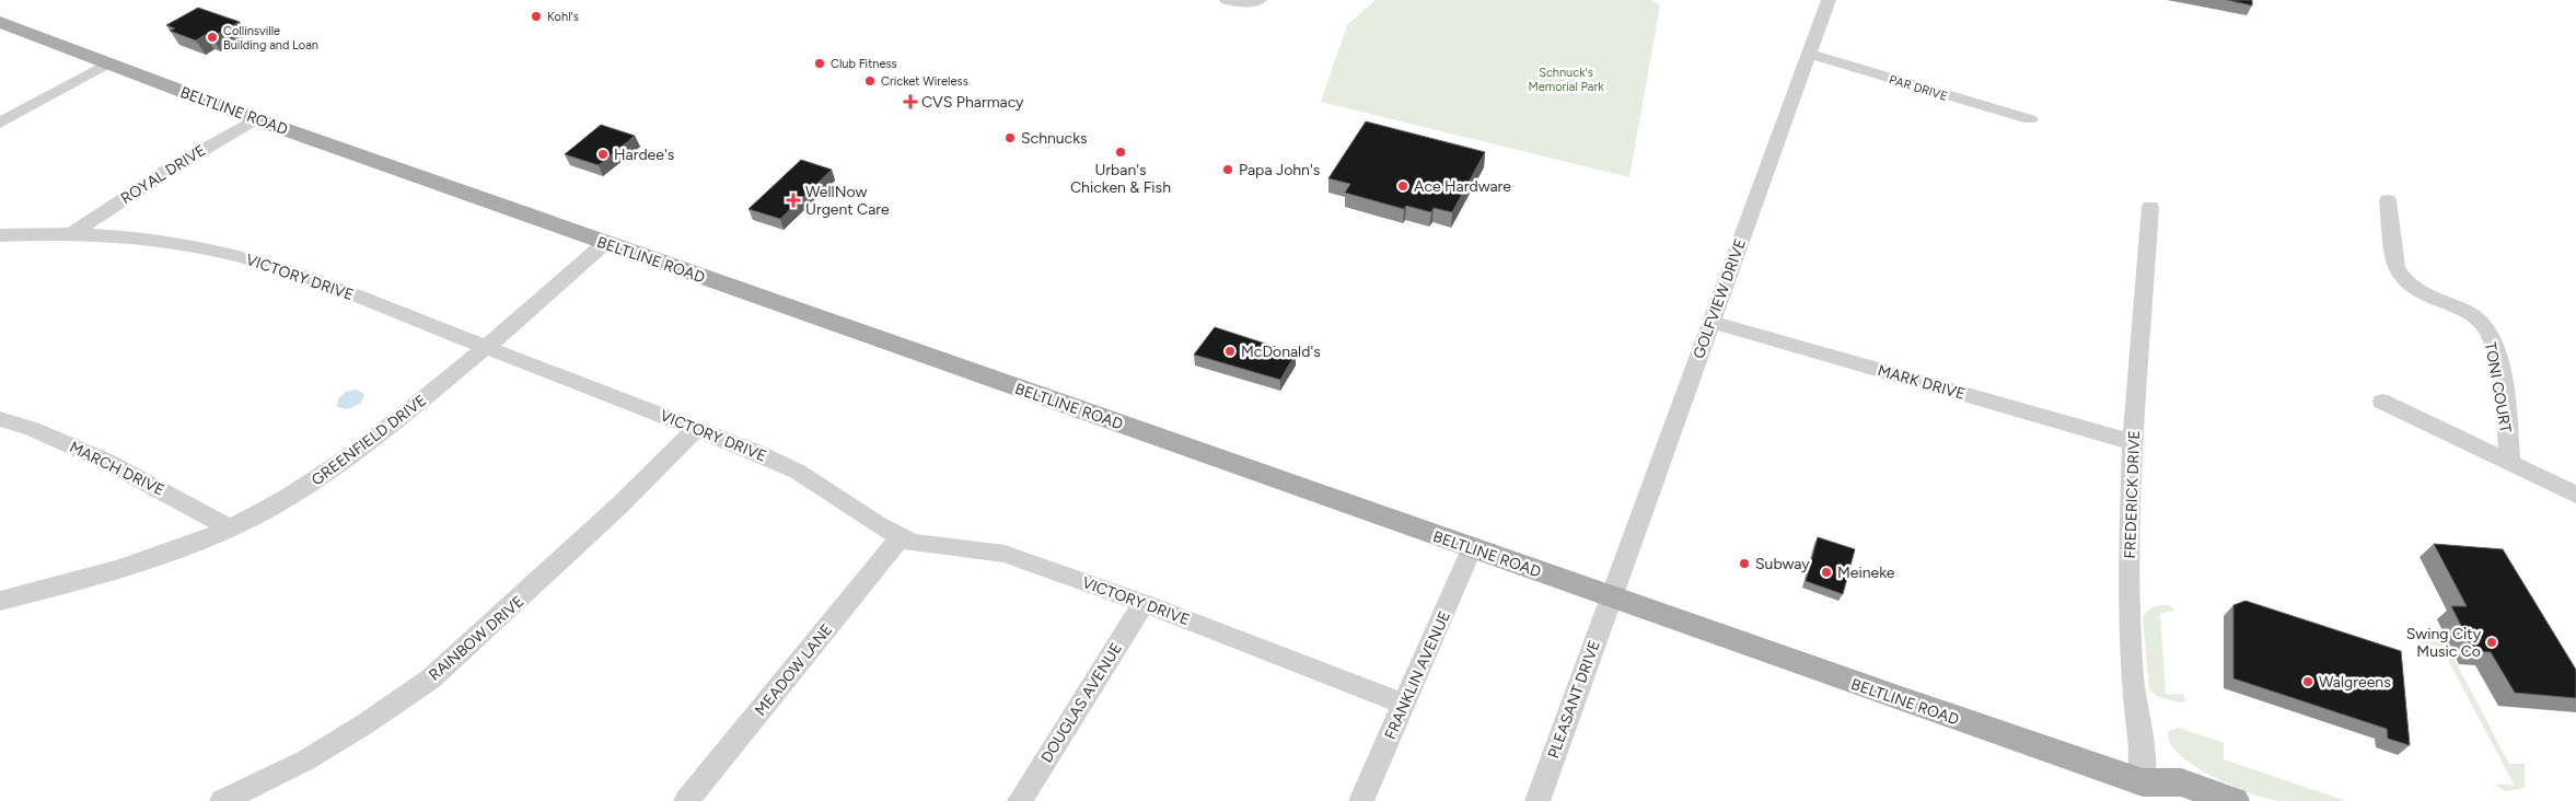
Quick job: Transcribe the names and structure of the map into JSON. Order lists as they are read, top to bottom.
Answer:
{
  "streets": {
    "main road": ["BELTLINE ROAD"],
    "street": [
      "PAR DRIVE",
      "ROYAL DRIVE",
      "VICTORY DRIVE",
      "GOLFVIEW DRIVE",
      "MARK DRIVE",
      "TONI COURT",
      "GREENFIELD DRIVE",
      "MARCH DRIVE",
      "FREDERICK DRIVE",
      "RAINBOW DRIVE",
      "MEADOW LANE",
      "FRANKLIN AVENUE",
      "PLEASANT DRIVE",
      "DOUGLAS AVENUE"
    ]
  },
  "crossings": [
    ["PAR DRIVE", "GOLFVIEW DRIVE"],
    ["BELTLINE ROAD", "ROYAL DRIVE"],
    ["BELTLINE ROAD", "GOLFVIEW DRIVE"],
    ["BELTLINE ROAD", "GREENFIELD DRIVE"],
    ["BELTLINE ROAD", "FREDERICK DRIVE"],
    ["BELTLINE ROAD", "FRANKLIN AVENUE"],
    ["BELTLINE ROAD", "PLEASANT DRIVE"],
    ["ROYAL DRIVE", "VICTORY DRIVE"],
    ["VICTORY DRIVE", "GREENFIELD DRIVE"],
    ["VICTORY DRIVE", "RAINBOW DRIVE"],
    ["VICTORY DRIVE", "MEADOW LANE"],
    ["VICTORY DRIVE", "FRANKLIN AVENUE"],
    ["VICTORY DRIVE", "DOUGLAS AVENUE"],
    ["GOLFVIEW DRIVE", "MARK DRIVE"],
    ["GOLFVIEW DRIVE", "PLEASANT DRIVE"],
    ["MARK DRIVE", "FREDERICK DRIVE"],
    ["GREENFIELD DRIVE", "MARCH DRIVE"]
  ],
  "parks": ["Schnuck's Memorial Park"],
  "places": {
    "other": [
      "Kohl's",
      "Collinsville Building and Loan",
      "Club Fitness",
      "Cricket Wireless",
      "Schnucks",
      "Urban's Chicken & Fish",
      "Hardee's",
      "Papa John's",
      "Ace Hardware",
      "McDonald's",
      "Subway",
      "Meineke",
      "Swing City Music Co",
      "Walgreens"
    ],
    "health": ["CVS Pharmacy", "WellNow Urgent Care"]
  }
}
